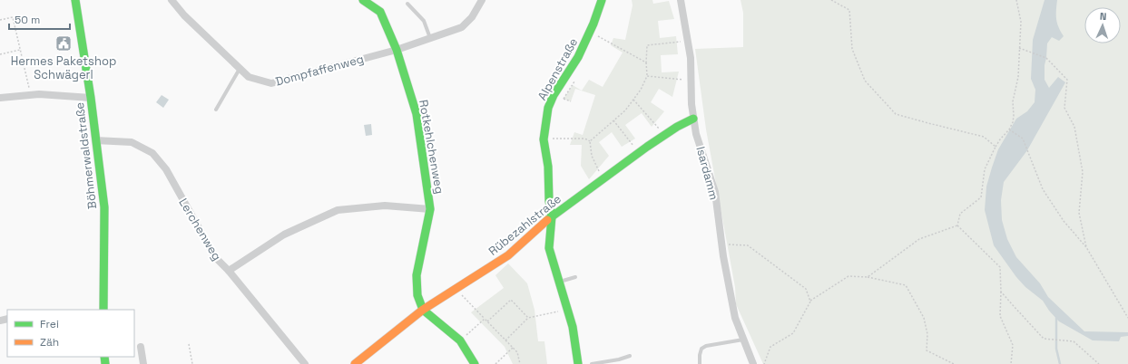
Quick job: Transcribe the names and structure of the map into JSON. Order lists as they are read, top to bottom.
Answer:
{
  "streets": {
    "street": [
      "Alpenstraße",
      "Dompfaffenweg",
      "Rotkehlchenweg",
      "Böhmerwaldstraße",
      "Isardamm",
      "Rübezahlstraße",
      "Lerchenweg"
    ]
  },
  "crossings": [
    ["Alpenstraße", "Rübezahlstraße"],
    ["Dompfaffenweg", "Rotkehlchenweg"],
    ["Rotkehlchenweg", "Rübezahlstraße"],
    ["Böhmerwaldstraße", "Lerchenweg"],
    ["Isardamm", "Rübezahlstraße"]
  ],
  "places": {
    "public building": ["Hermes Paketshop Schwägerl"]
  },
  "legend": ["Frei", "Zäh"],
  "scale_bar": "50 m",
  "north": "top"
}
